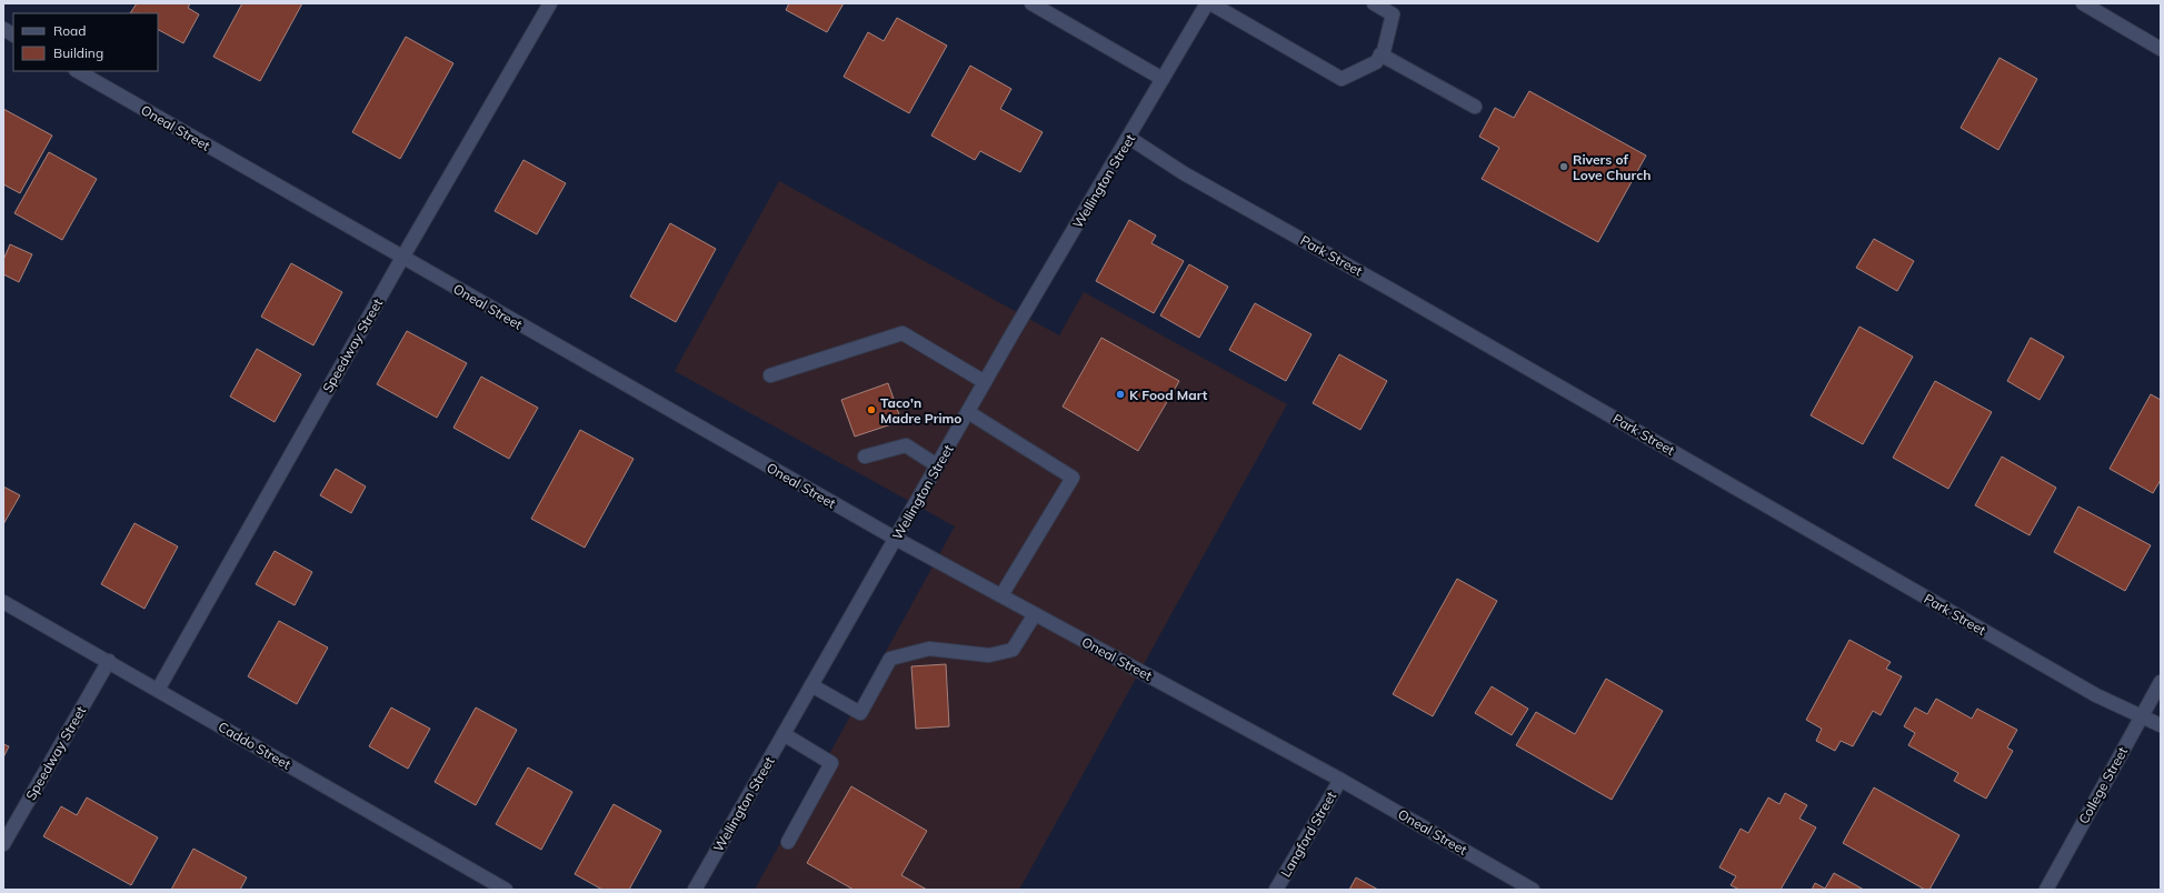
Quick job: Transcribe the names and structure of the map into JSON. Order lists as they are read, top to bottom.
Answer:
{
  "streets": {
    "street": [
      "Oneal Street",
      "Wellington Street",
      "Park Street",
      "Speedway Street",
      "Caddo Street",
      "College Street",
      "Langford Street"
    ]
  },
  "crossings": [
    ["Oneal Street", "Wellington Street"],
    ["Oneal Street", "Speedway Street"],
    ["Oneal Street", "Langford Street"],
    ["Wellington Street", "Park Street"],
    ["Park Street", "College Street"],
    ["Speedway Street", "Caddo Street"]
  ],
  "places": ["Rivers of Love Church", "K Food Mart", "Taco'n Madre Primo"],
  "legend": ["Road", "Building"]
}
